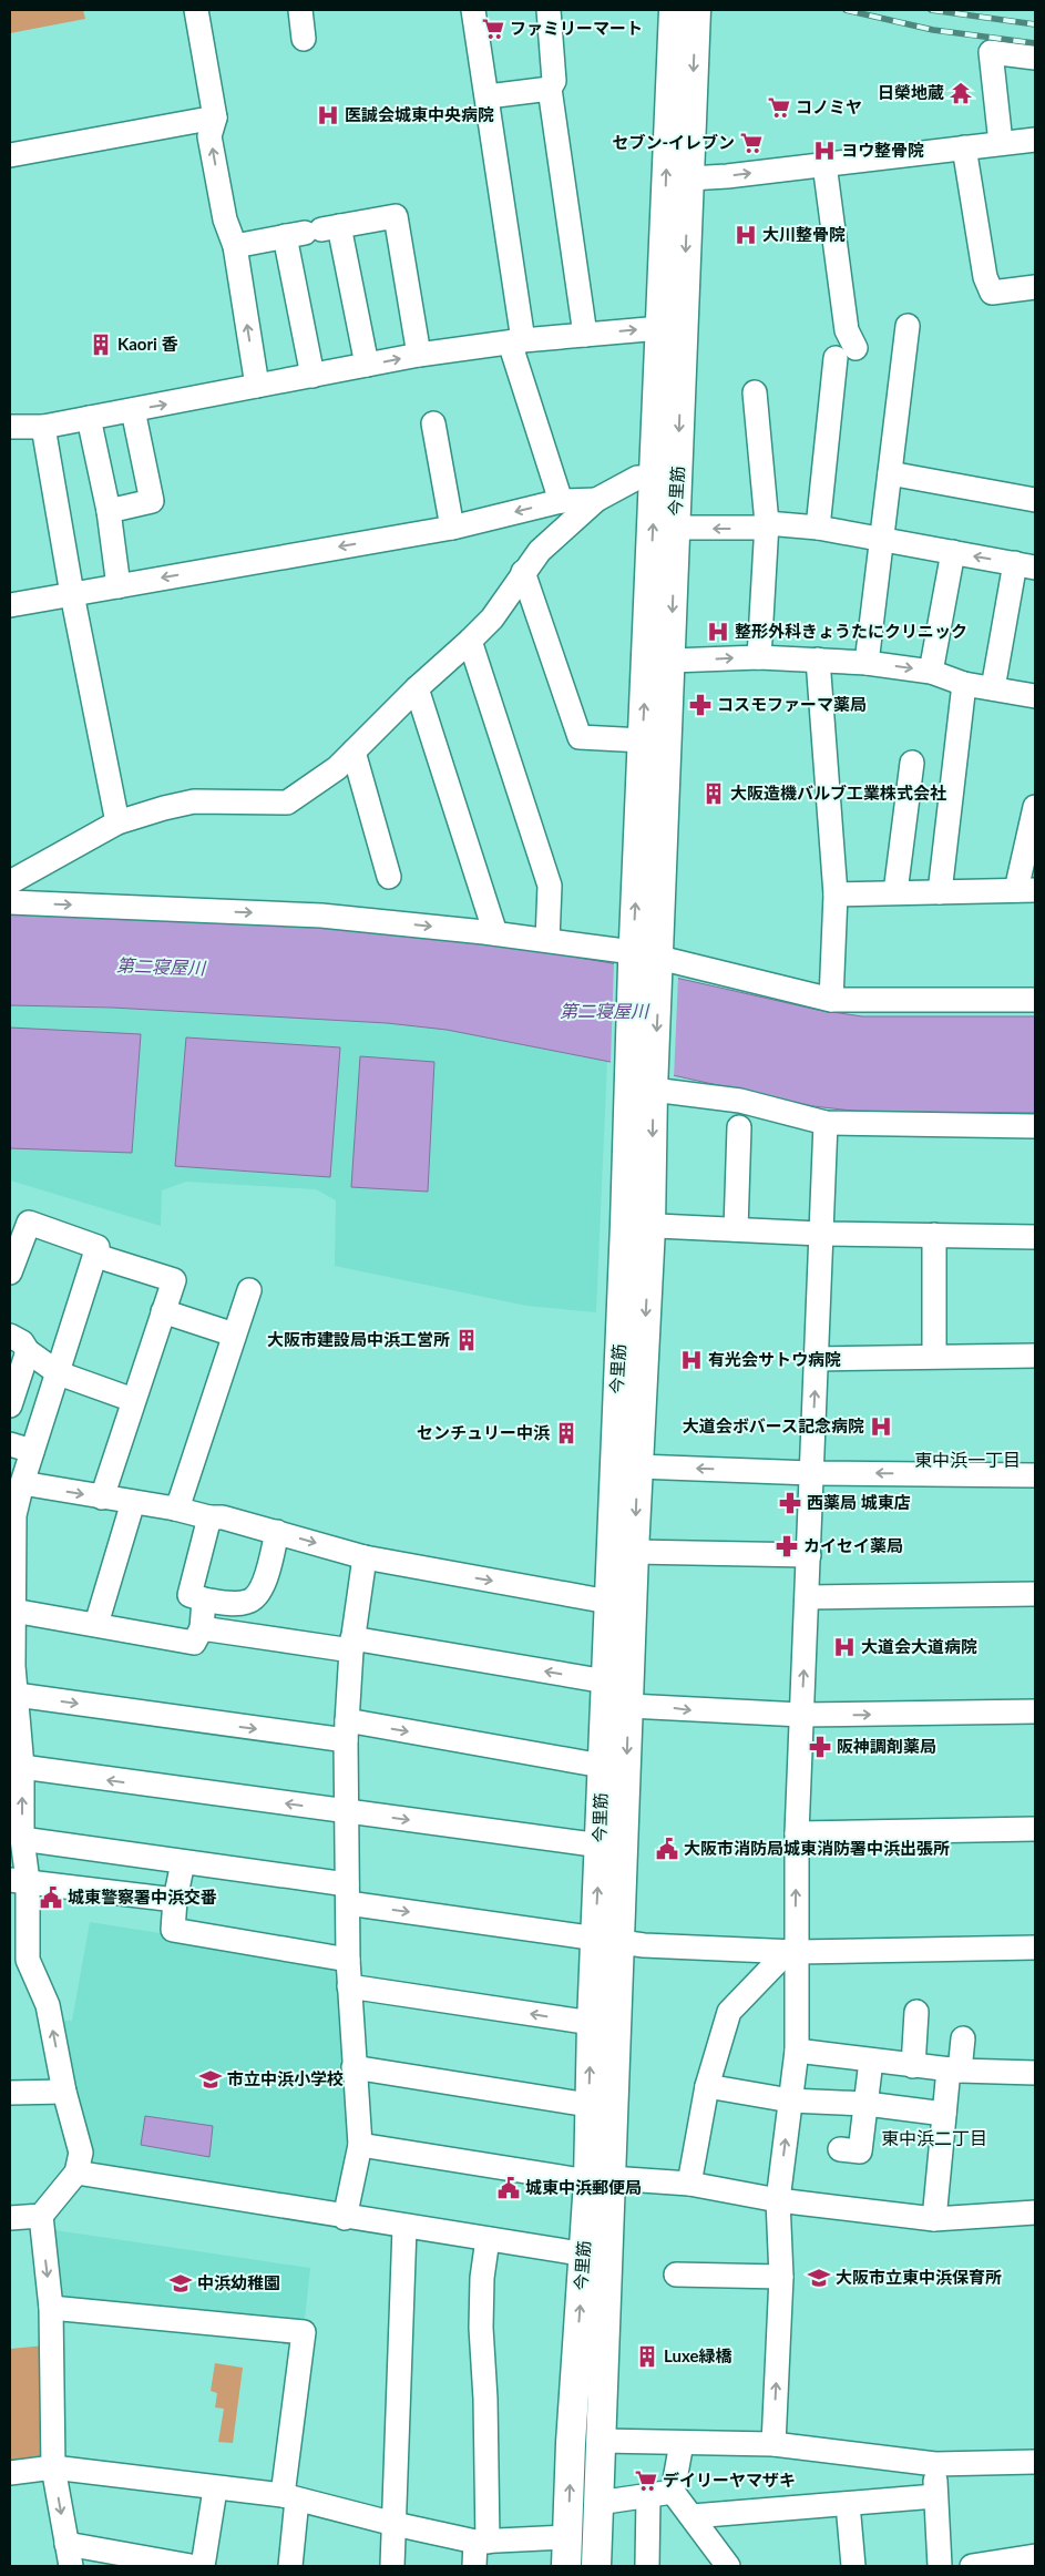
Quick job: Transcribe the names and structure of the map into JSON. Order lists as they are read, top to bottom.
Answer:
{
  "streets": {
    "main road": ["今里筋"]
  },
  "districts": ["東中浜一丁目", "東中浜二丁目"],
  "water": ["第二寝屋川"],
  "places": {
    "supermarket": [
      "ファミリーマート",
      "コノミヤ",
      "セブン-イレブン",
      "デイリーヤマザキ"
    ],
    "temple": ["日榮地蔵"],
    "hospital": [
      "医誠会城東中央病院",
      "ヨウ整骨院",
      "大川整骨院",
      "整形外科きょうたにクリニック",
      "有光会サトウ病院",
      "大道会ボバース記念病院",
      "大道会大道病院"
    ],
    "building": [
      "Kaori 香",
      "大阪造機バルブ工業株式会社",
      "大阪市建設局中浜工営所",
      "センチュリー中浜",
      "Luxe緑橋"
    ],
    "pharmacy": [
      "コスモファーマ薬局",
      "西薬局 城東店",
      "カイセイ薬局",
      "阪神調剤薬局"
    ],
    "public building": ["大阪市消防局城東消防署中浜出張所", "城東警察署中浜交番", "城東中浜郵便局"],
    "school or university": ["市立中浜小学校", "大阪市立東中浜保育所", "中浜幼稚園"]
  }
}
